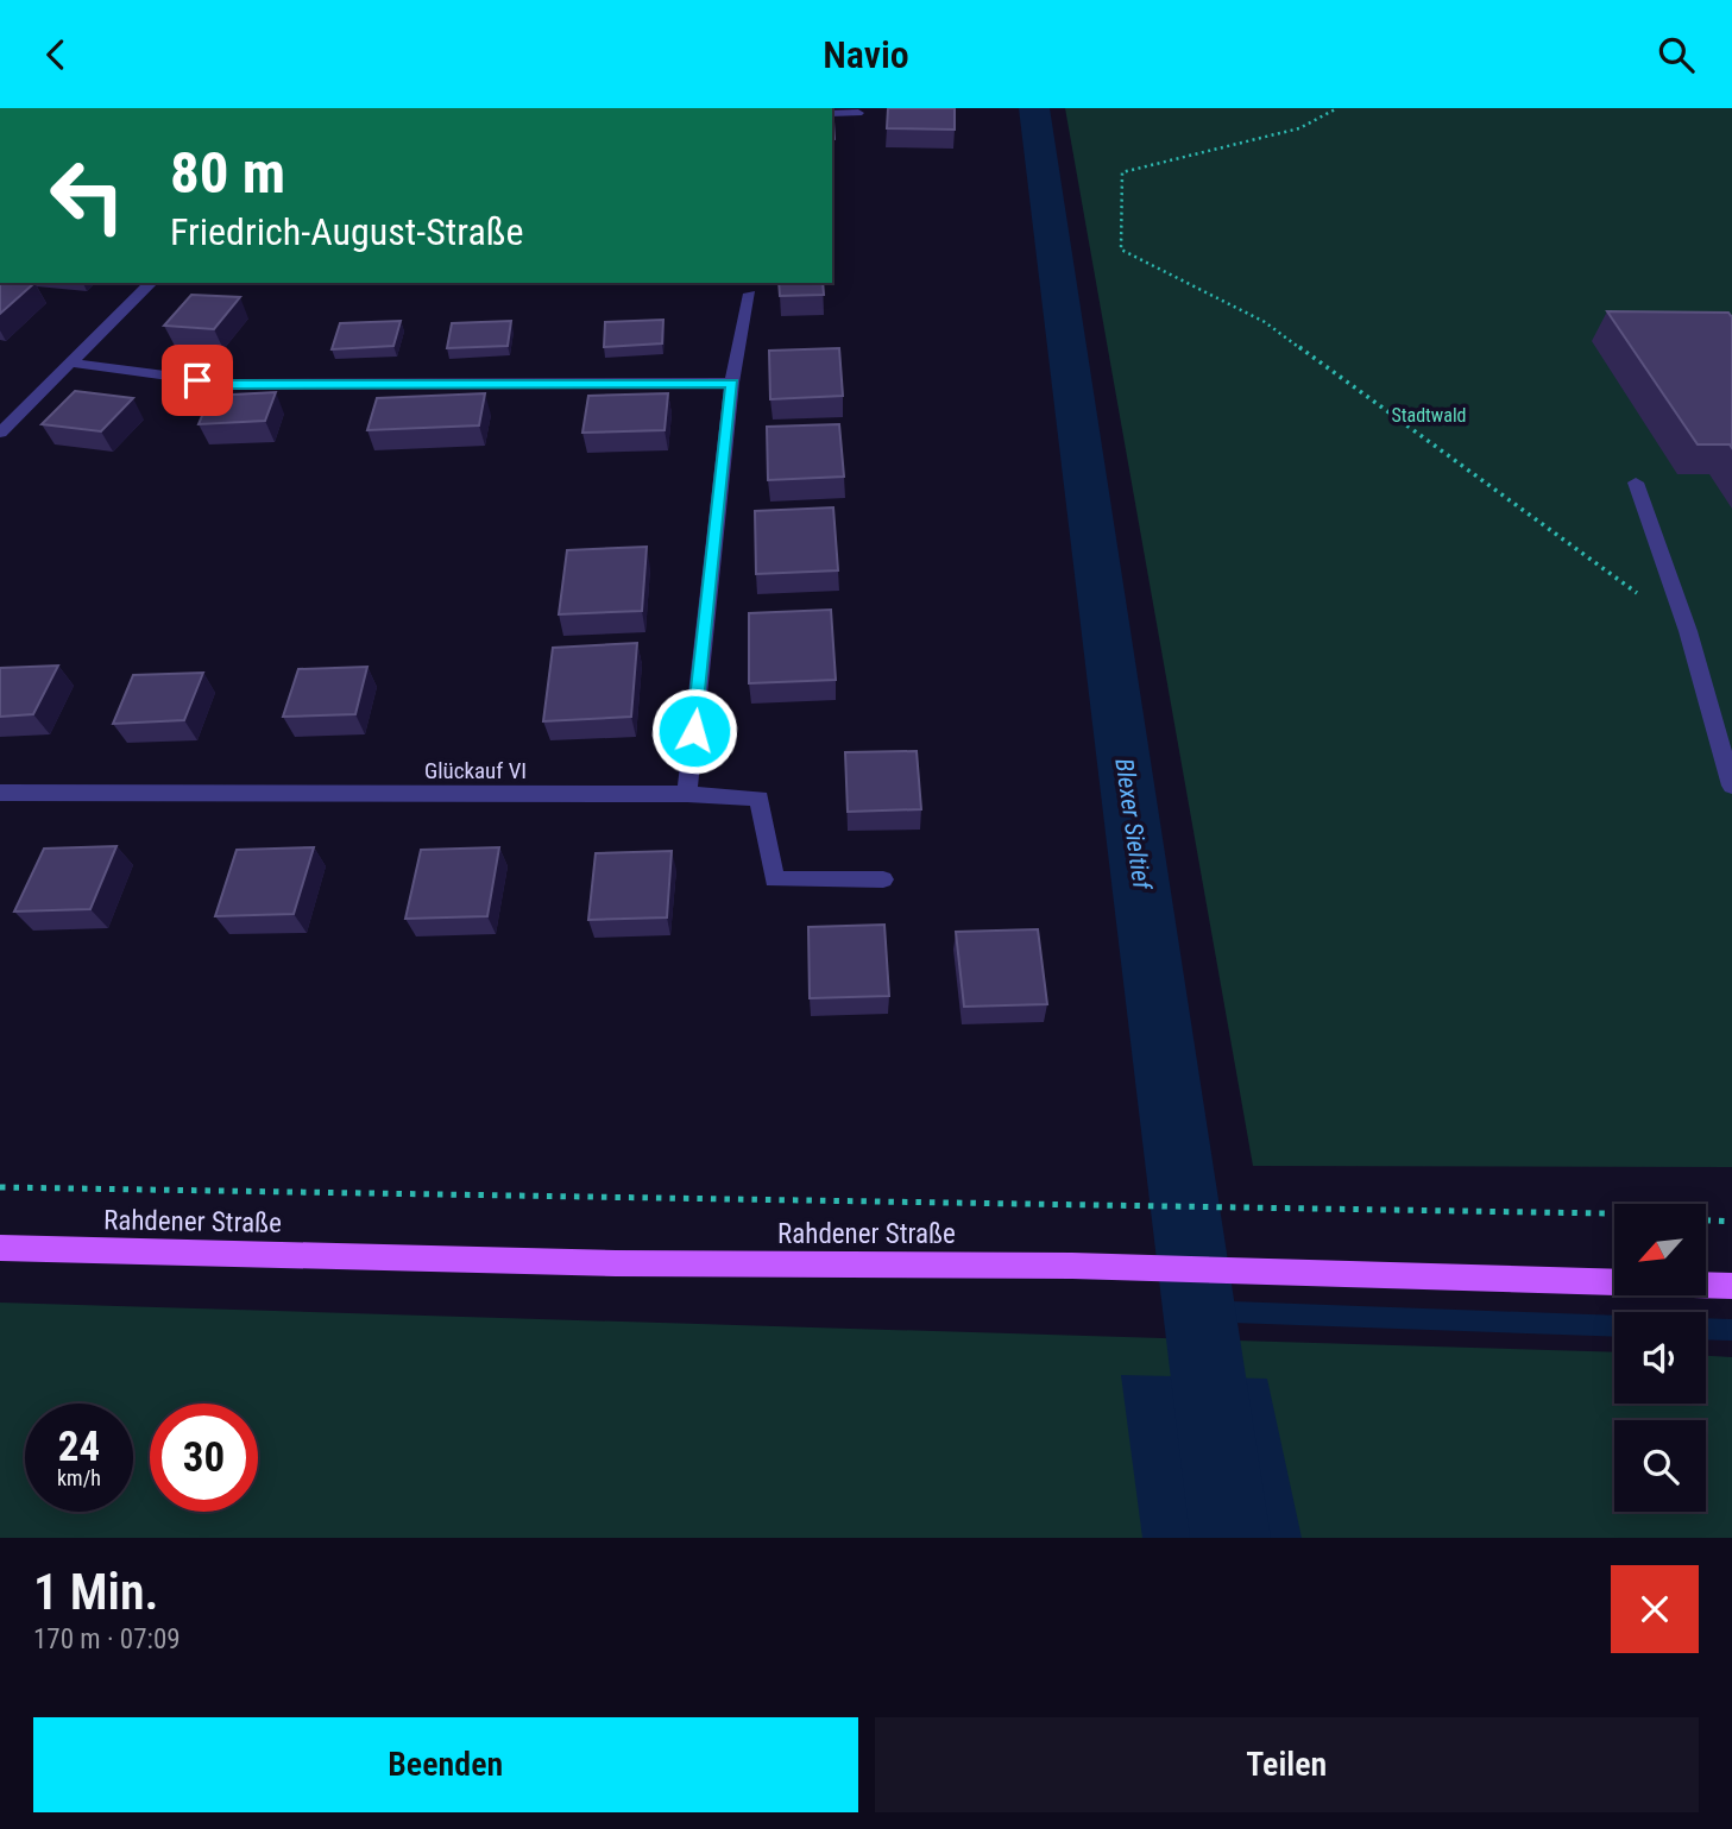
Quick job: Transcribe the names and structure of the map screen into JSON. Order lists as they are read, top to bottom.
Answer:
{
  "streets": {
    "main road": ["Rahdener Straße"],
    "street": ["Glückauf VI"]
  },
  "water": ["Blexer Sieltief"],
  "parks": ["Stadtwald"],
  "north": "bottom left",
  "page": {
    "header": "Navio",
    "turn": ["80 m", "Friedrich-August-Straße"],
    "speed": "24 km/h",
    "limit": "30",
    "heading": ["1 Min.", "170 m · 07:09"],
    "buttons": ["Beenden", "Teilen"]
  }
}
